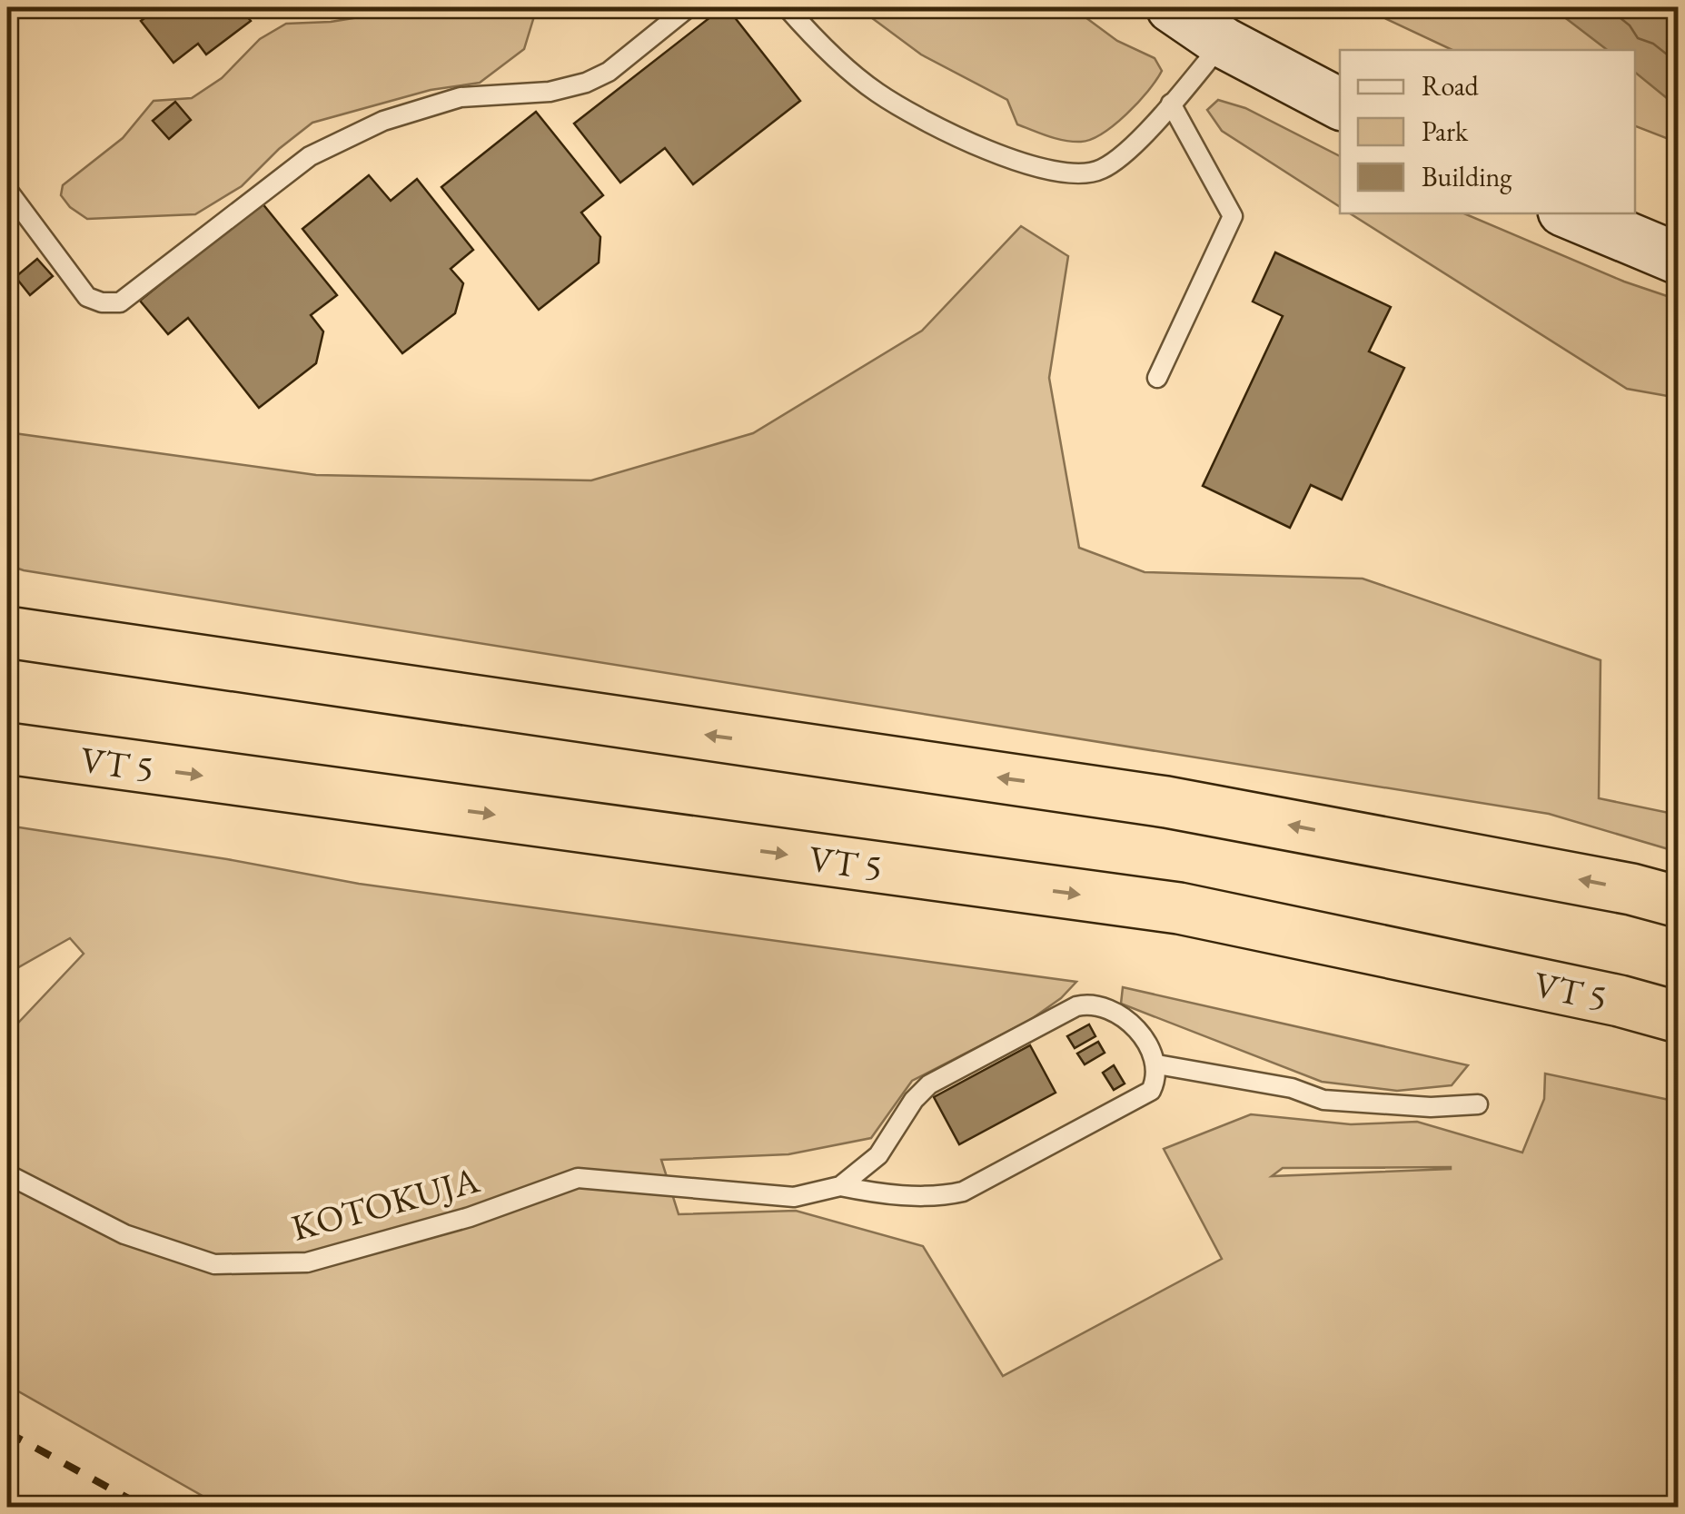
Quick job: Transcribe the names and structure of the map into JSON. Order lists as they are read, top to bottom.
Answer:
{
  "streets": {
    "highway": ["VT 5"],
    "lane": ["KOTOKUJA"]
  },
  "legend": ["Road", "Park", "Building"]
}
